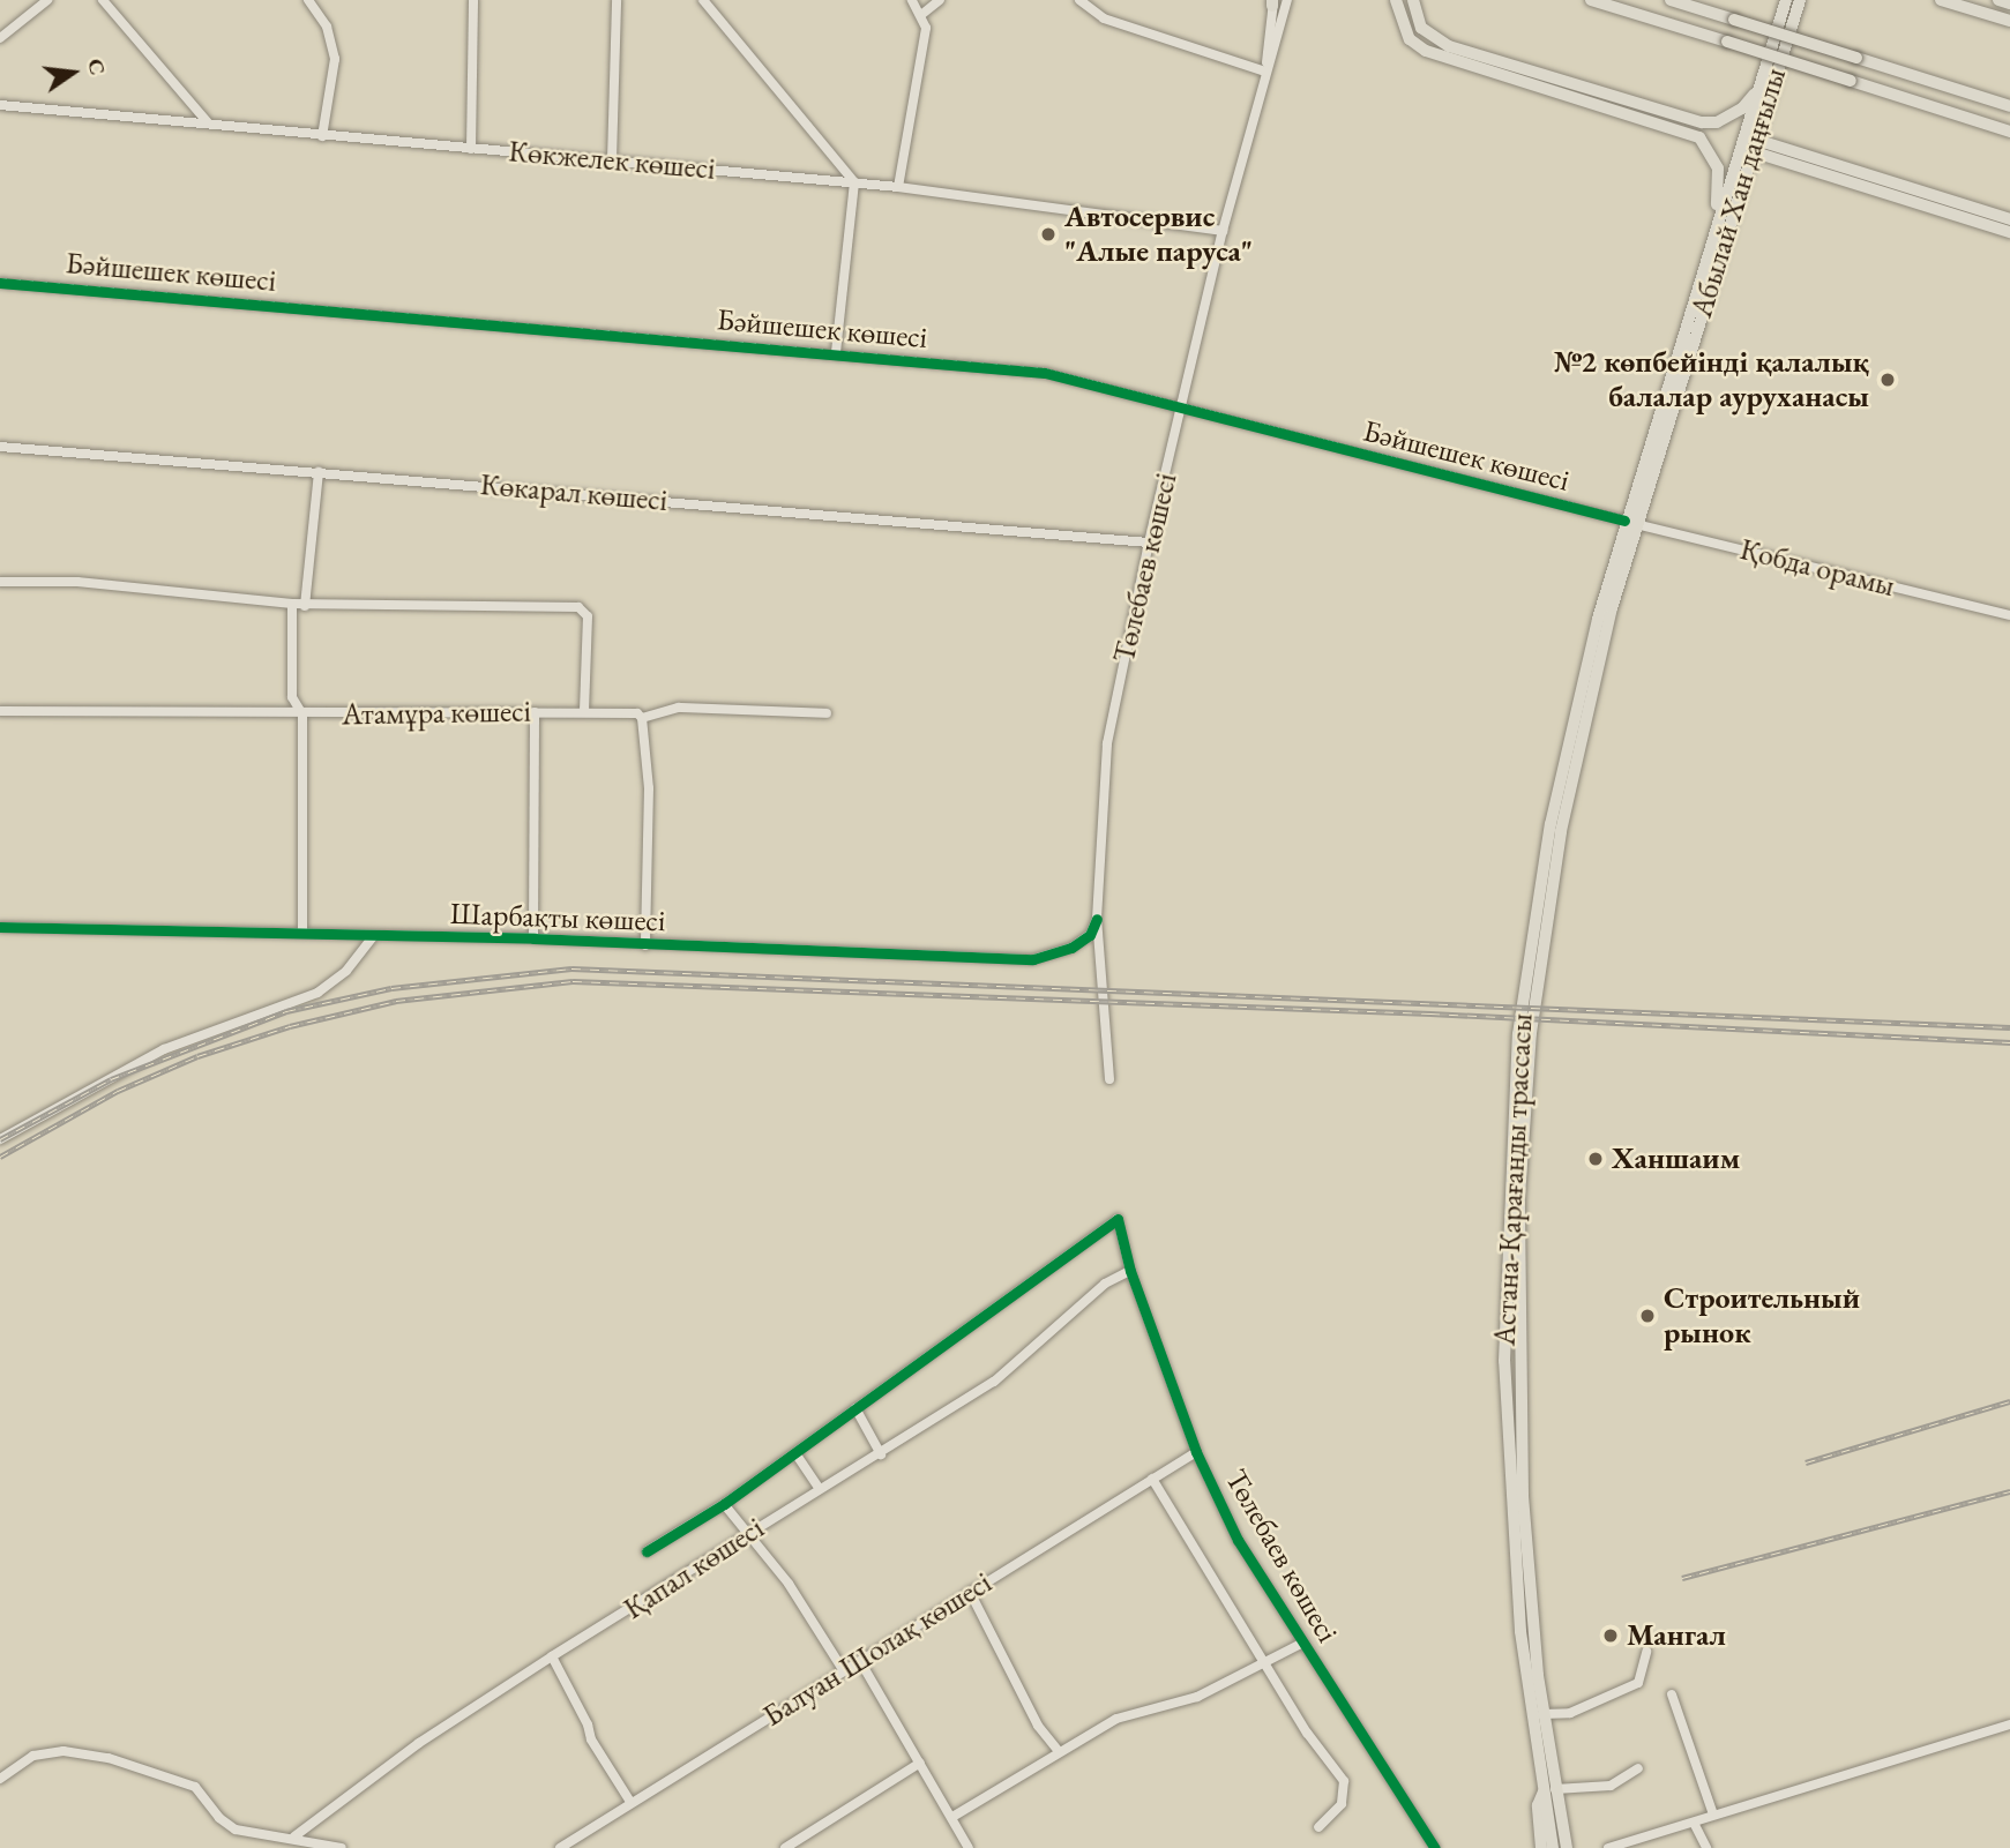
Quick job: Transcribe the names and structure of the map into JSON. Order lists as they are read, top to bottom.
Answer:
{
  "streets": {
    "main road": ["Абылай Хан даңғылы", "Астана-Қарағанды трассасы"],
    "street": [
      "Көкжелек көшесі",
      "Бәйшешек көшесі",
      "Көкарал көшесі",
      "Төлебаев көшесі",
      "Қобда орамы",
      "Атамұра көшесі",
      "Шарбақты көшесі",
      "Қапал көшесі",
      "Балуан Шолақ көшесі"
    ]
  },
  "crossings": [
    ["Көкжелек көшесі", "Төлебаев көшесі"],
    ["Абылай Хан даңғылы", "Бәйшешек көшесі"],
    ["Абылай Хан даңғылы", "Қобда орамы"],
    ["Абылай Хан даңғылы", "Астана-Қарағанды трассасы"],
    ["Бәйшешек көшесі", "Төлебаев көшесі"],
    ["Бәйшешек көшесі", "Қобда орамы"],
    ["Бәйшешек көшесі", "Астана-Қарағанды трассасы"],
    ["Көкарал көшесі", "Төлебаев көшесі"],
    ["Төлебаев көшесі", "Шарбақты көшесі"],
    ["Төлебаев көшесі", "Қапал көшесі"],
    ["Төлебаев көшесі", "Балуан Шолақ көшесі"],
    ["Қобда орамы", "Астана-Қарағанды трассасы"]
  ],
  "places": [
    "Автосервис \"Алые паруса\"",
    "№2 көпбейінді қалалық балалар ауруханасы",
    "Ханшаим",
    "Строительный рынок",
    "Мангал"
  ],
  "north": "right"
}
